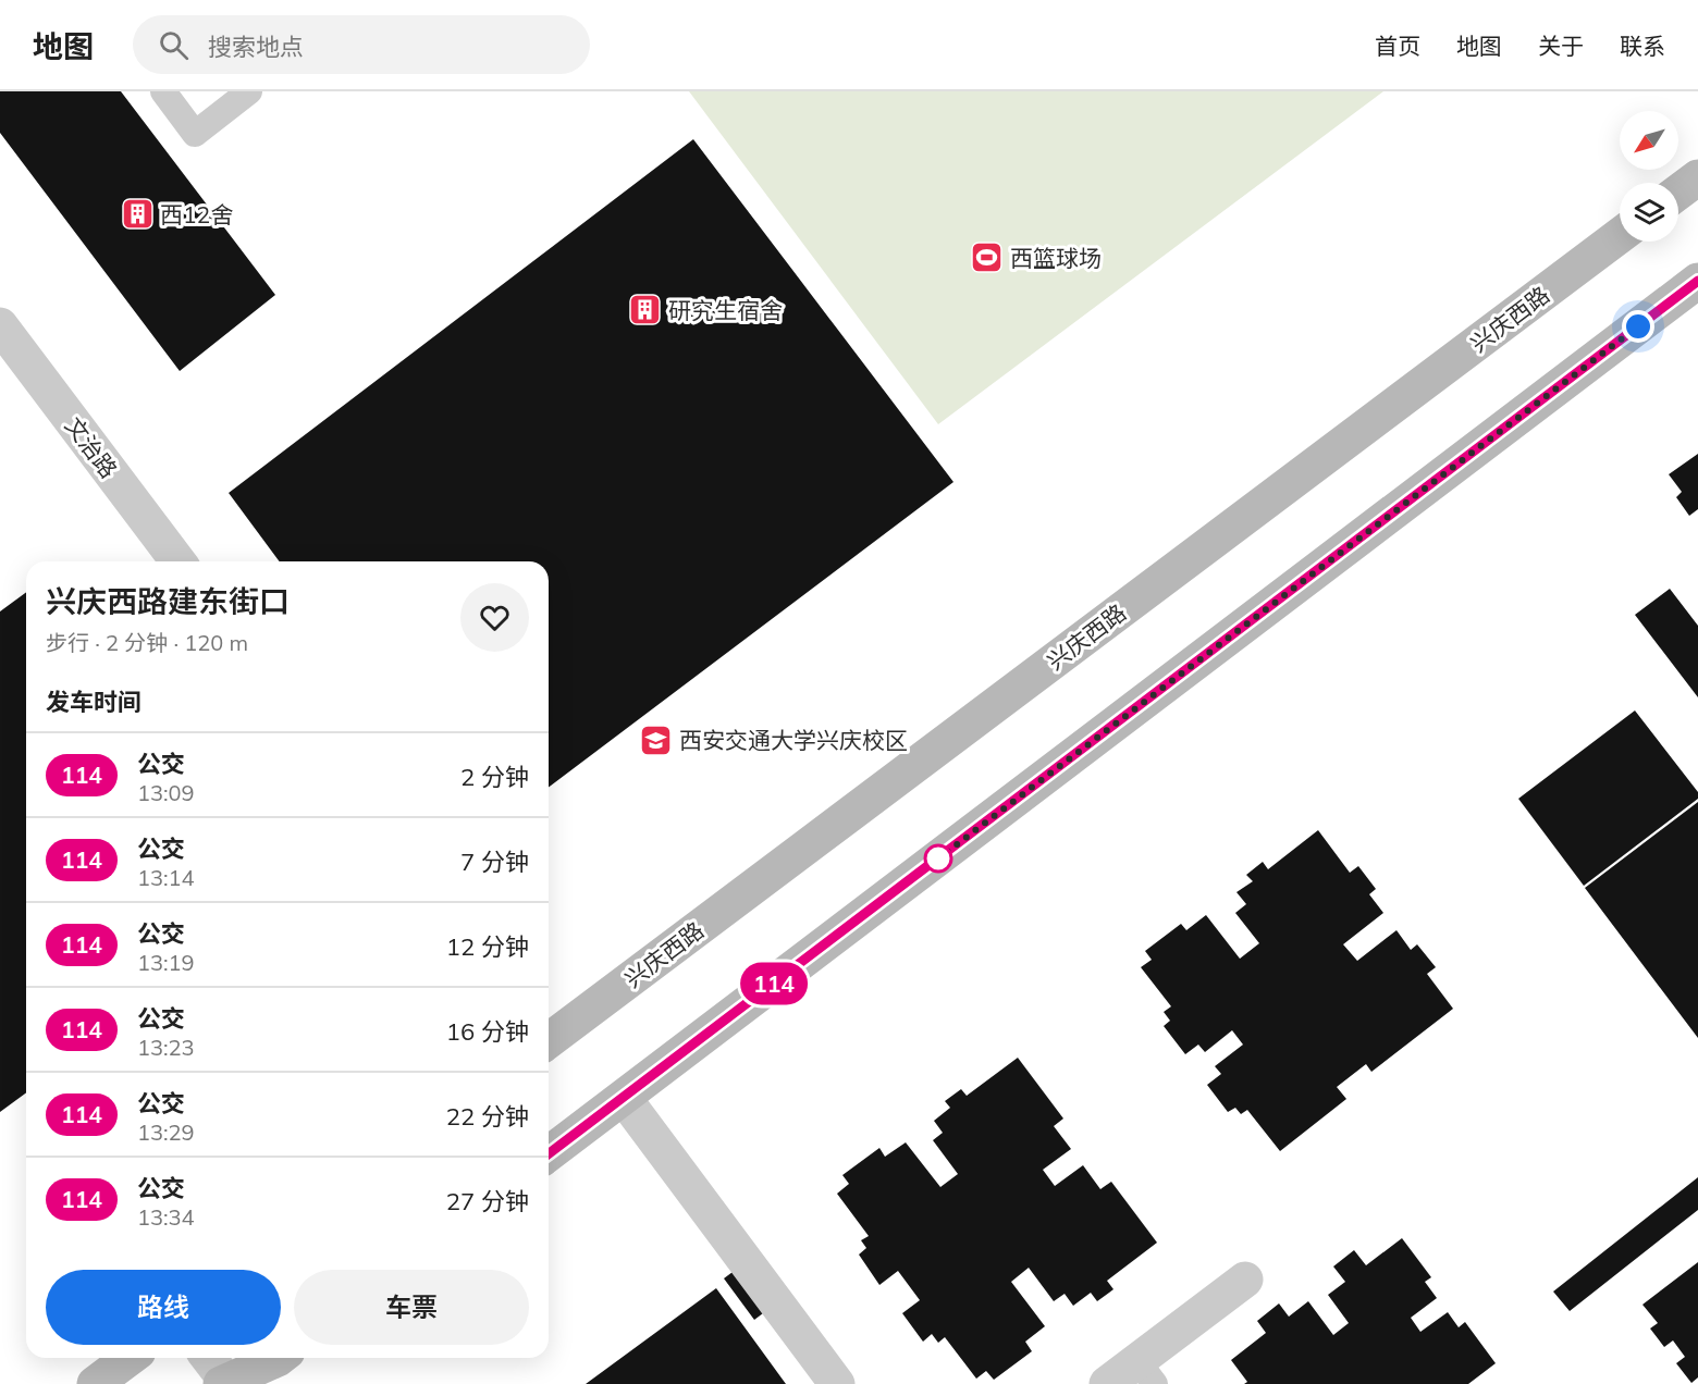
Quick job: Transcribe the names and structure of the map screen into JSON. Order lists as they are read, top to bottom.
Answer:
{
  "streets": {
    "main road": ["兴庆西路"],
    "street": ["文治路"]
  },
  "places": {
    "building": ["西12舍", "研究生宿舍"],
    "sports": ["西篮球场"],
    "school or university": ["西安交通大学兴庆校区"]
  },
  "lines": ["bus line 114"],
  "north": "bottom left",
  "page": {
    "header": "地图",
    "search": "搜索地点",
    "nav": [
      "首页",
      "地图",
      "关于",
      "联系"
    ],
    "on_map": "114",
    "heading": [
      ["兴庆西路建东街口", "步行 · 2 分钟 · 120 m"],
      "发车时间"
    ],
    "list": [
      {
        "mark": "114",
        "name": "公交",
        "note": "13:09",
        "value": "2 分钟"
      },
      {
        "mark": "114",
        "name": "公交",
        "note": "13:14",
        "value": "7 分钟"
      },
      {
        "mark": "114",
        "name": "公交",
        "note": "13:19",
        "value": "12 分钟"
      },
      {
        "mark": "114",
        "name": "公交",
        "note": "13:23",
        "value": "16 分钟"
      },
      {
        "mark": "114",
        "name": "公交",
        "note": "13:29",
        "value": "22 分钟"
      },
      {
        "mark": "114",
        "name": "公交",
        "note": "13:34",
        "value": "27 分钟"
      }
    ],
    "buttons": ["路线", "车票"]
  }
}
